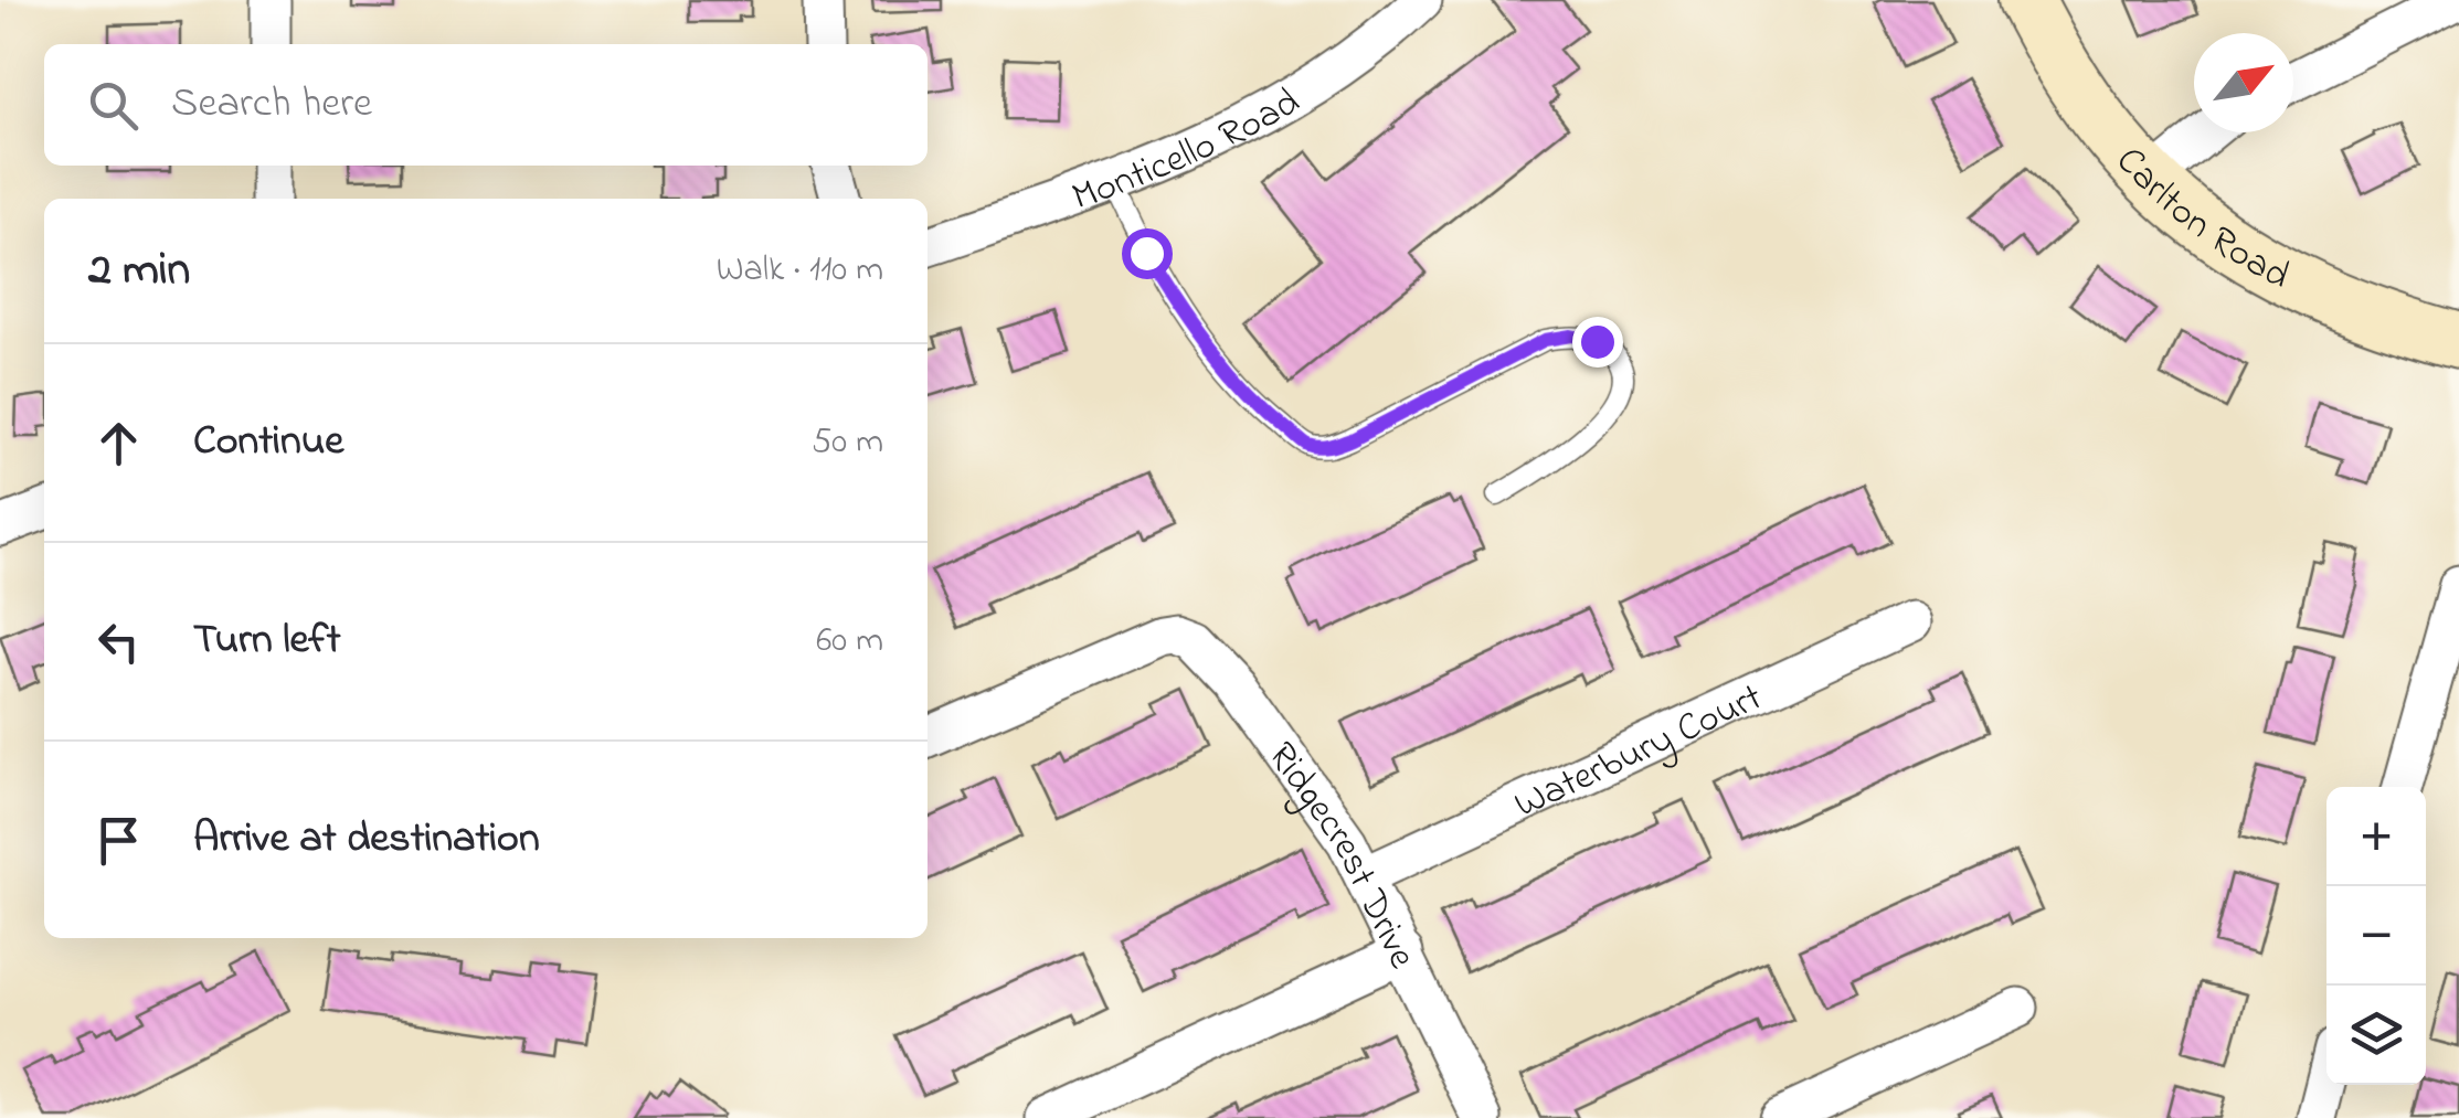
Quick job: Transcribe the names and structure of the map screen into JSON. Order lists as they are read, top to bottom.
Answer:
{
  "streets": {
    "main road": ["Carlton Road"],
    "street": ["Monticello Road", "Waterbury Court", "Ridgecrest Drive"]
  },
  "crossings": [
    ["Waterbury Court", "Ridgecrest Drive"]
  ],
  "north": "top right",
  "page": {
    "search": "Search here",
    "heading": ["2 min", "Walk · 110 m"],
    "list": [
      ["Continue", "50 m"],
      ["Turn left", "60 m"],
      "Arrive at destination"
    ],
    "map_buttons": ["+", "−"]
  }
}
